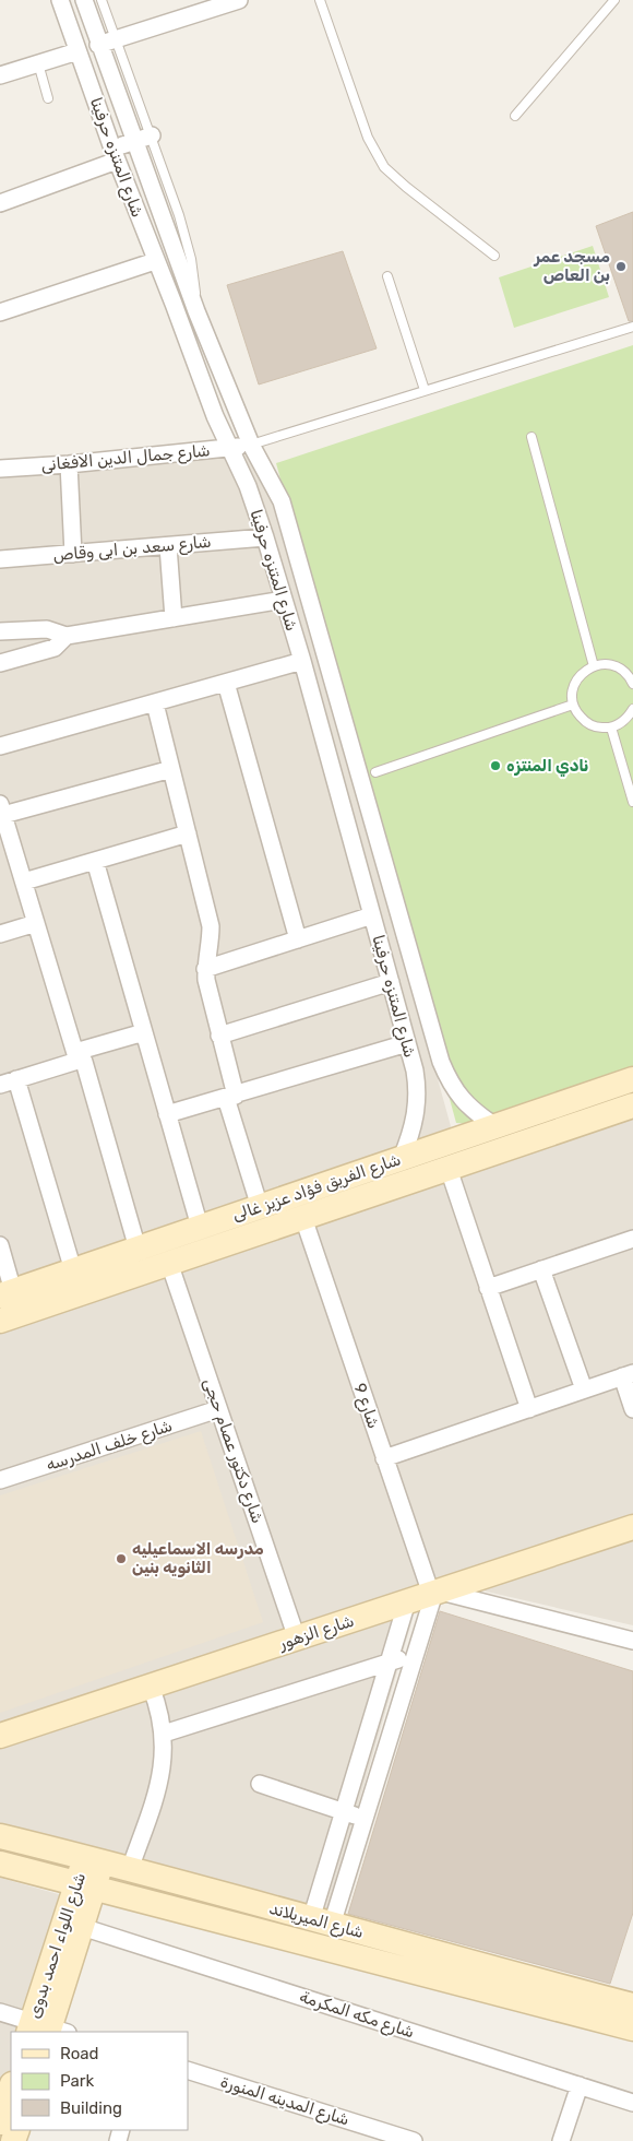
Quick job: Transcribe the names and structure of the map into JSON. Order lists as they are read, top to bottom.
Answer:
{
  "streets": {
    "street": [
      "شارع المتنزه حرفينا",
      "شارع جمال الدين الافغانى",
      "شارع سعد بن ابى وقاص",
      "شارع الفريق فؤاد عزيز غالى",
      "شارع 9",
      "شارع خلف المدرسه",
      "شارع دكتور عصام حجى",
      "شارع الزهور",
      "شارع الميريلاند",
      "شارع اللواء احمد بدوى",
      "شارع مكه المكرمة",
      "شارع المدينه المنورة"
    ]
  },
  "crossings": [
    ["شارع المتنزه حرفينا", "شارع جمال الدين الافغانى"],
    ["شارع المتنزه حرفينا", "شارع سعد بن ابى وقاص"],
    ["شارع المتنزه حرفينا", "شارع الفريق فؤاد عزيز غالى"],
    ["شارع الفريق فؤاد عزيز غالى", "شارع 9"],
    ["شارع الفريق فؤاد عزيز غالى", "شارع دكتور عصام حجى"],
    ["شارع 9", "شارع الزهور"],
    ["شارع خلف المدرسه", "شارع دكتور عصام حجى"],
    ["شارع دكتور عصام حجى", "شارع الزهور"],
    ["شارع الميريلاند", "شارع اللواء احمد بدوى"],
    ["شارع اللواء احمد بدوى", "شارع مكه المكرمة"]
  ],
  "places": ["مسجد عمر بن العاص", "نادي المنتزه", "مدرسه الاسماعيليه الثانويه بنين"],
  "legend": ["Road", "Park", "Building"]
}
